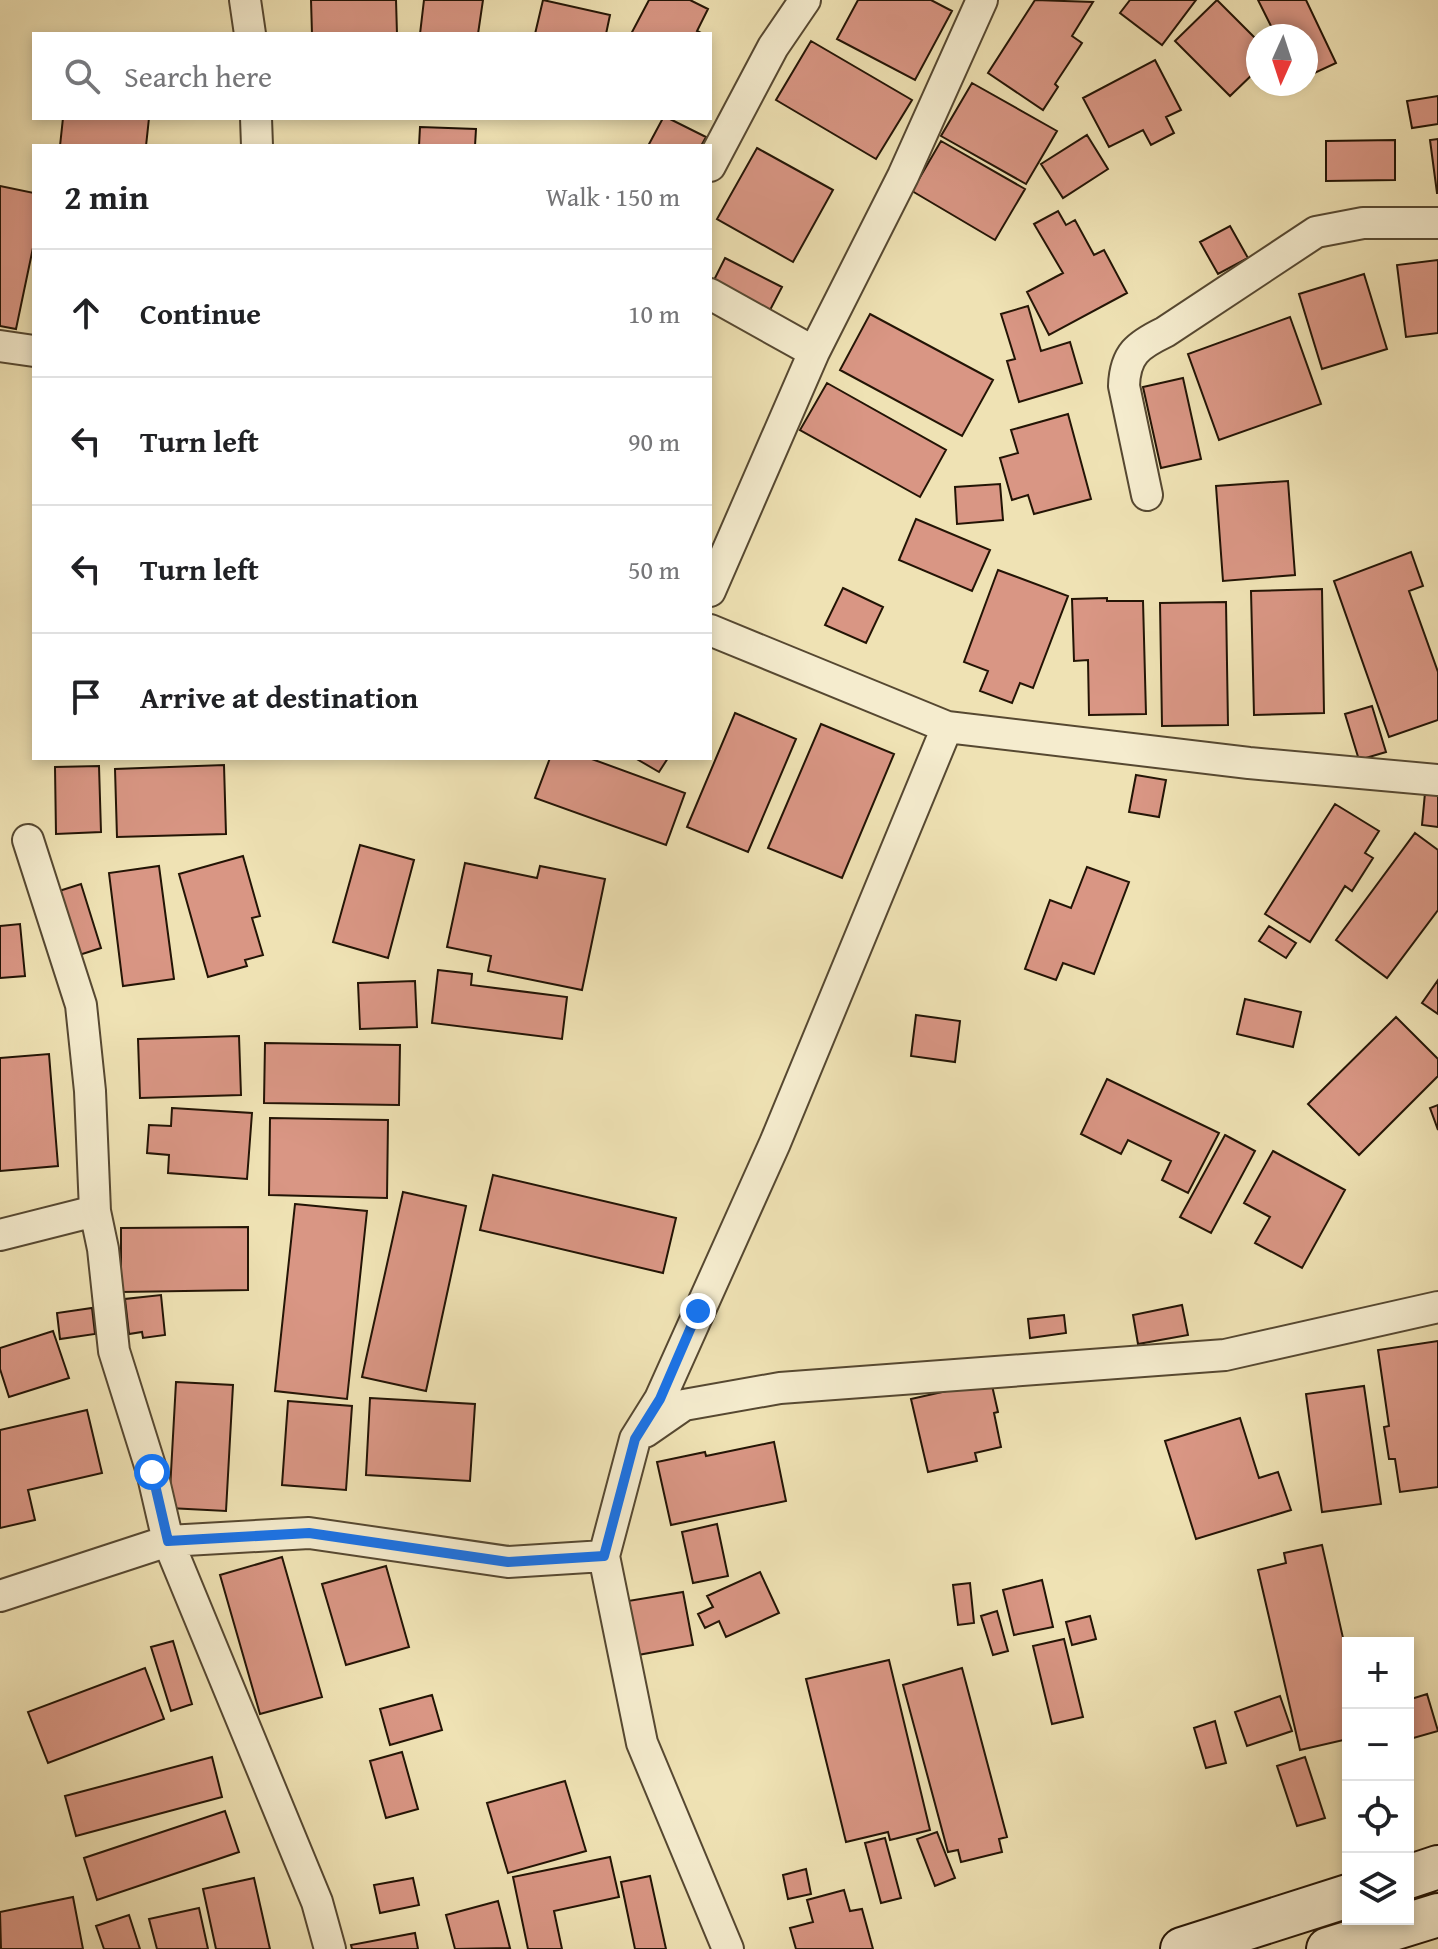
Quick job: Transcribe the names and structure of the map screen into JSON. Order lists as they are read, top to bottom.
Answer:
{
  "north": "bottom",
  "page": {
    "search": "Search here",
    "heading": ["2 min", "Walk · 150 m"],
    "list": [
      ["Continue", "10 m"],
      ["Turn left", "90 m"],
      ["Turn left", "50 m"],
      "Arrive at destination"
    ],
    "map_buttons": ["+", "−"]
  }
}
